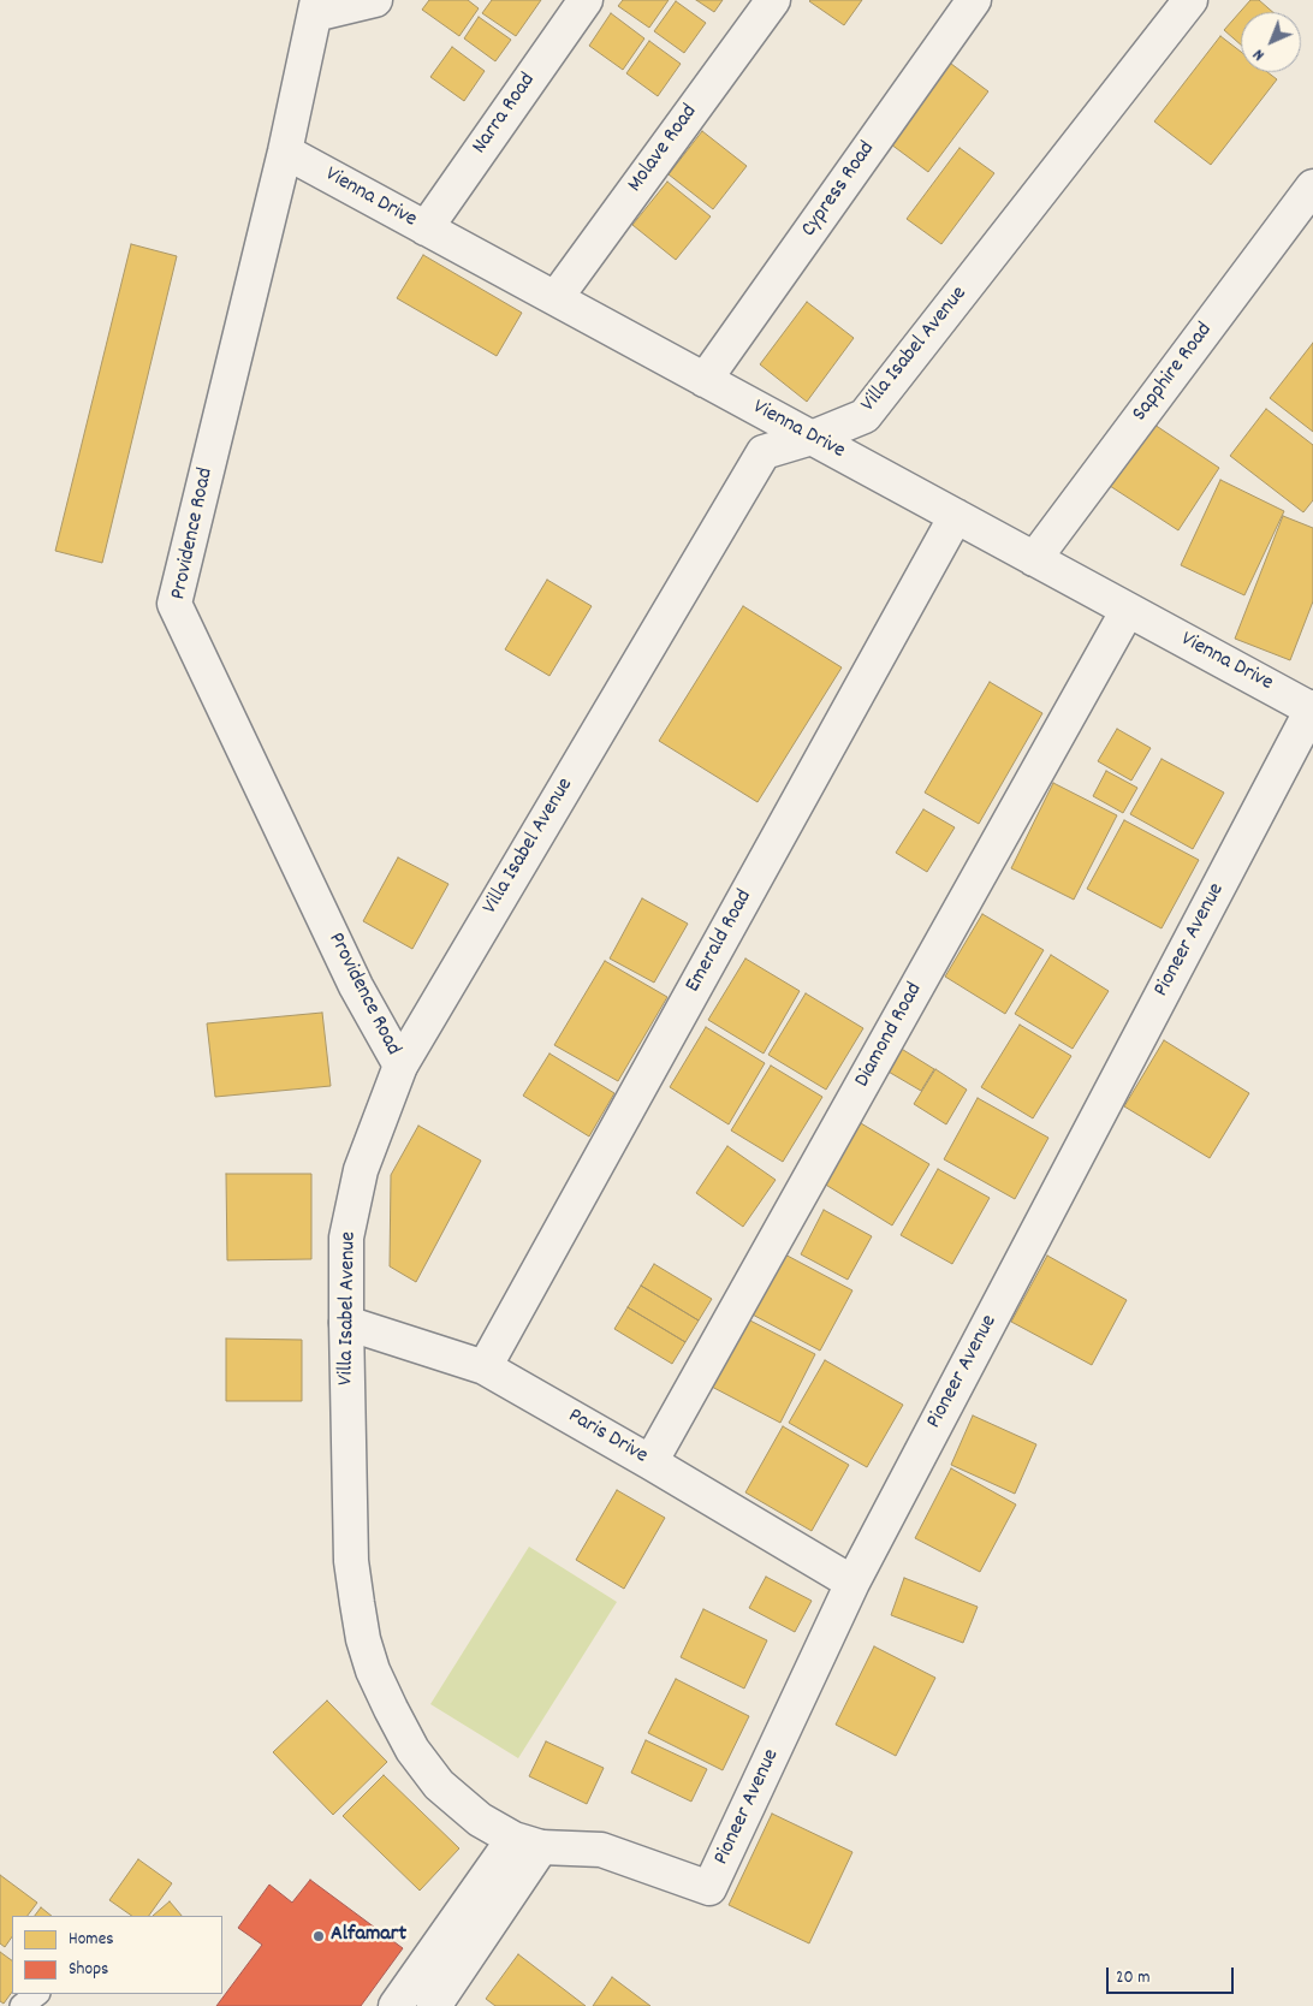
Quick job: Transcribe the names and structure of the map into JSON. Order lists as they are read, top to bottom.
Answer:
{
  "streets": {
    "street": [
      "Narra Road",
      "Molave Road",
      "Cypress Road",
      "Vienna Drive",
      "Villa Isabel Avenue",
      "Sapphire Road",
      "Providence Road",
      "Pioneer Avenue",
      "Emerald Road",
      "Diamond Road",
      "Paris Drive"
    ]
  },
  "crossings": [
    ["Narra Road", "Vienna Drive"],
    ["Molave Road", "Vienna Drive"],
    ["Cypress Road", "Vienna Drive"],
    ["Vienna Drive", "Villa Isabel Avenue"],
    ["Vienna Drive", "Sapphire Road"],
    ["Vienna Drive", "Providence Road"],
    ["Vienna Drive", "Pioneer Avenue"],
    ["Vienna Drive", "Emerald Road"],
    ["Vienna Drive", "Diamond Road"],
    ["Villa Isabel Avenue", "Providence Road"],
    ["Villa Isabel Avenue", "Pioneer Avenue"],
    ["Villa Isabel Avenue", "Paris Drive"],
    ["Pioneer Avenue", "Paris Drive"],
    ["Emerald Road", "Paris Drive"],
    ["Diamond Road", "Paris Drive"]
  ],
  "places": ["Alfamart"],
  "legend": ["Homes", "Shops"],
  "scale_bar": "20 m",
  "north": "bottom left"
}
